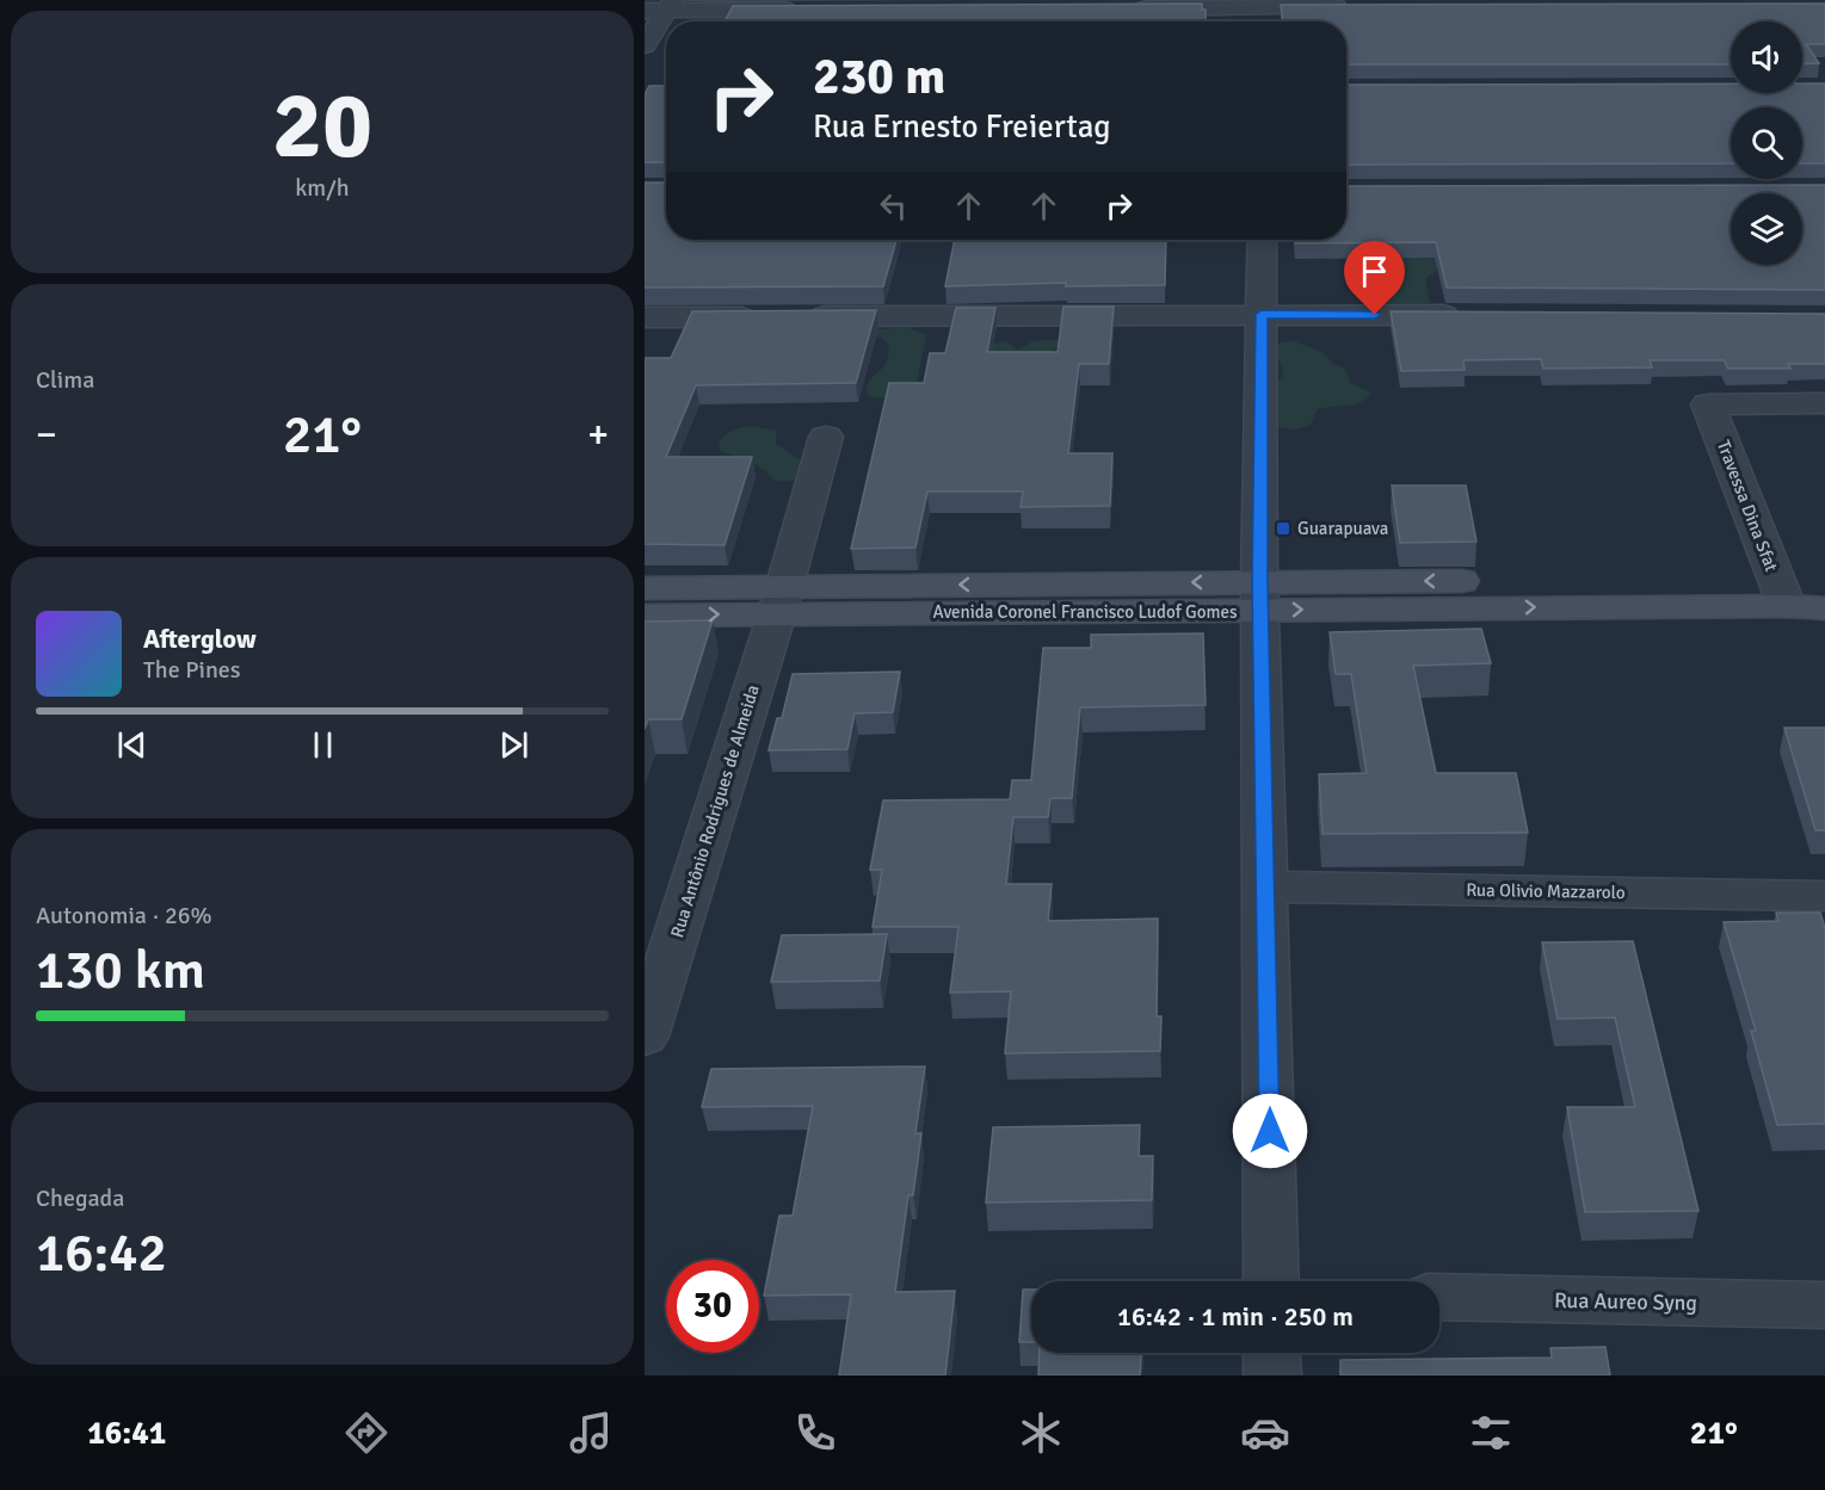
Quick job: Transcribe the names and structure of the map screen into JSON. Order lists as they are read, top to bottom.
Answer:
{
  "streets": {
    "street": [
      "Travessa Dina Sfat",
      "Avenida Coronel Francisco Ludof Gomes",
      "Rua Antônio Rodrigues de Almeida",
      "Rua Olivio Mazzarolo",
      "Rua Aureo Syng"
    ]
  },
  "crossings": [
    ["Travessa Dina Sfat", "Avenida Coronel Francisco Ludof Gomes"],
    ["Avenida Coronel Francisco Ludof Gomes", "Rua Antônio Rodrigues de Almeida"]
  ],
  "places": {
    "transit": ["Guarapuava"]
  },
  "page": {
    "tile": [
      ["20", "km/h"],
      "Clima",
      ["Autonomia · 26%", "130 km"],
      ["Chegada", "16:42"]
    ],
    "turn": ["230 m", "Rua Ernesto Freiertag"],
    "heat": ["−", "21°", "+"],
    "song": ["Afterglow", "The Pines"],
    "limit": "30",
    "trip": "16:42 · 1 min · 250 m",
    "tabs": ["16:41", "21°"]
  }
}
